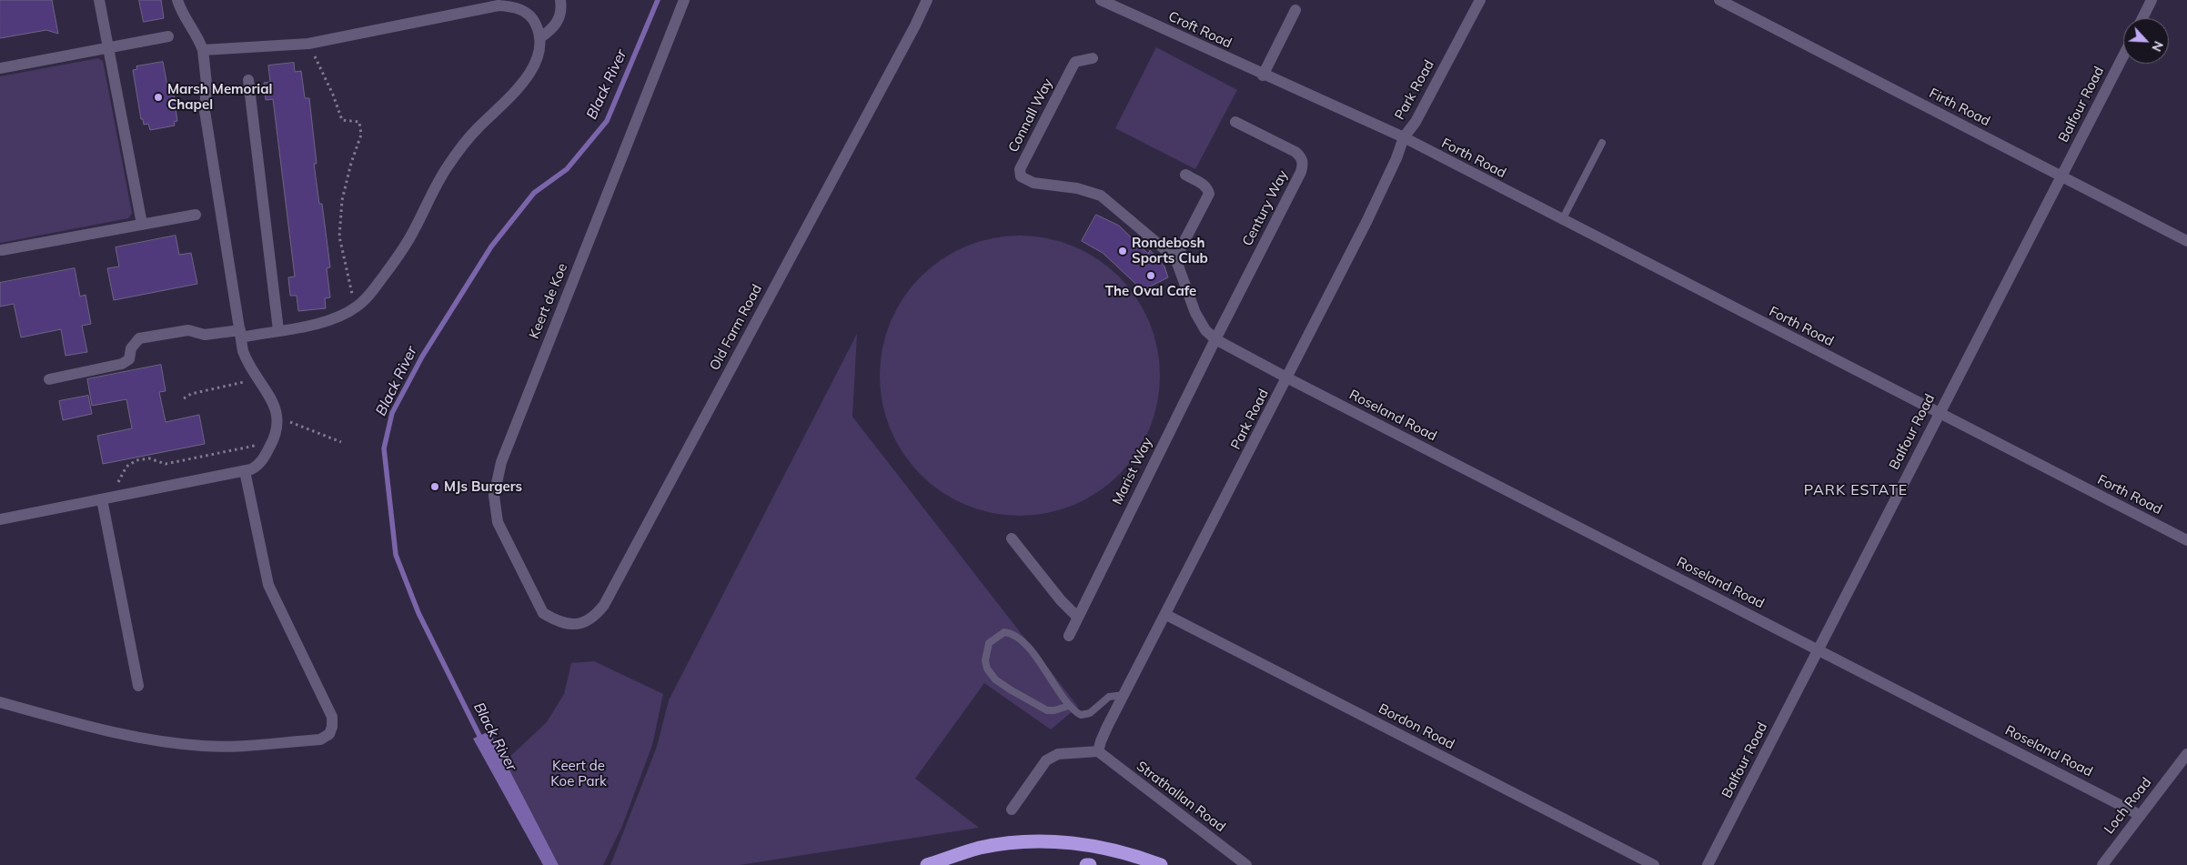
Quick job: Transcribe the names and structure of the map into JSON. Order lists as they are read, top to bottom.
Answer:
{
  "streets": {
    "street": [
      "Croft Road",
      "Park Road",
      "Balfour Road",
      "Firth Road",
      "Connall Way",
      "Forth Road",
      "Century Way",
      "Keert de Koe",
      "Old Farm Road",
      "Roseland Road",
      "Marist Way",
      "Bordon Road",
      "Strathallan Road",
      "Loch Road"
    ]
  },
  "crossings": [
    ["Croft Road", "Park Road"],
    ["Croft Road", "Forth Road"],
    ["Park Road", "Forth Road"],
    ["Park Road", "Roseland Road"],
    ["Park Road", "Bordon Road"],
    ["Park Road", "Strathallan Road"],
    ["Balfour Road", "Firth Road"],
    ["Balfour Road", "Forth Road"],
    ["Balfour Road", "Roseland Road"],
    ["Connall Way", "Century Way"],
    ["Connall Way", "Roseland Road"],
    ["Connall Way", "Marist Way"],
    ["Century Way", "Roseland Road"],
    ["Century Way", "Marist Way"],
    ["Keert de Koe", "Old Farm Road"],
    ["Roseland Road", "Marist Way"],
    ["Roseland Road", "Loch Road"]
  ],
  "districts": ["PARK ESTATE"],
  "water": ["Black River"],
  "parks": ["Keert de Koe Park"],
  "places": [
    "Marsh Memorial Chapel",
    "Rondebosh Sports Club",
    "The Oval Cafe",
    "MJs Burgers"
  ],
  "north": "bottom right"
}
